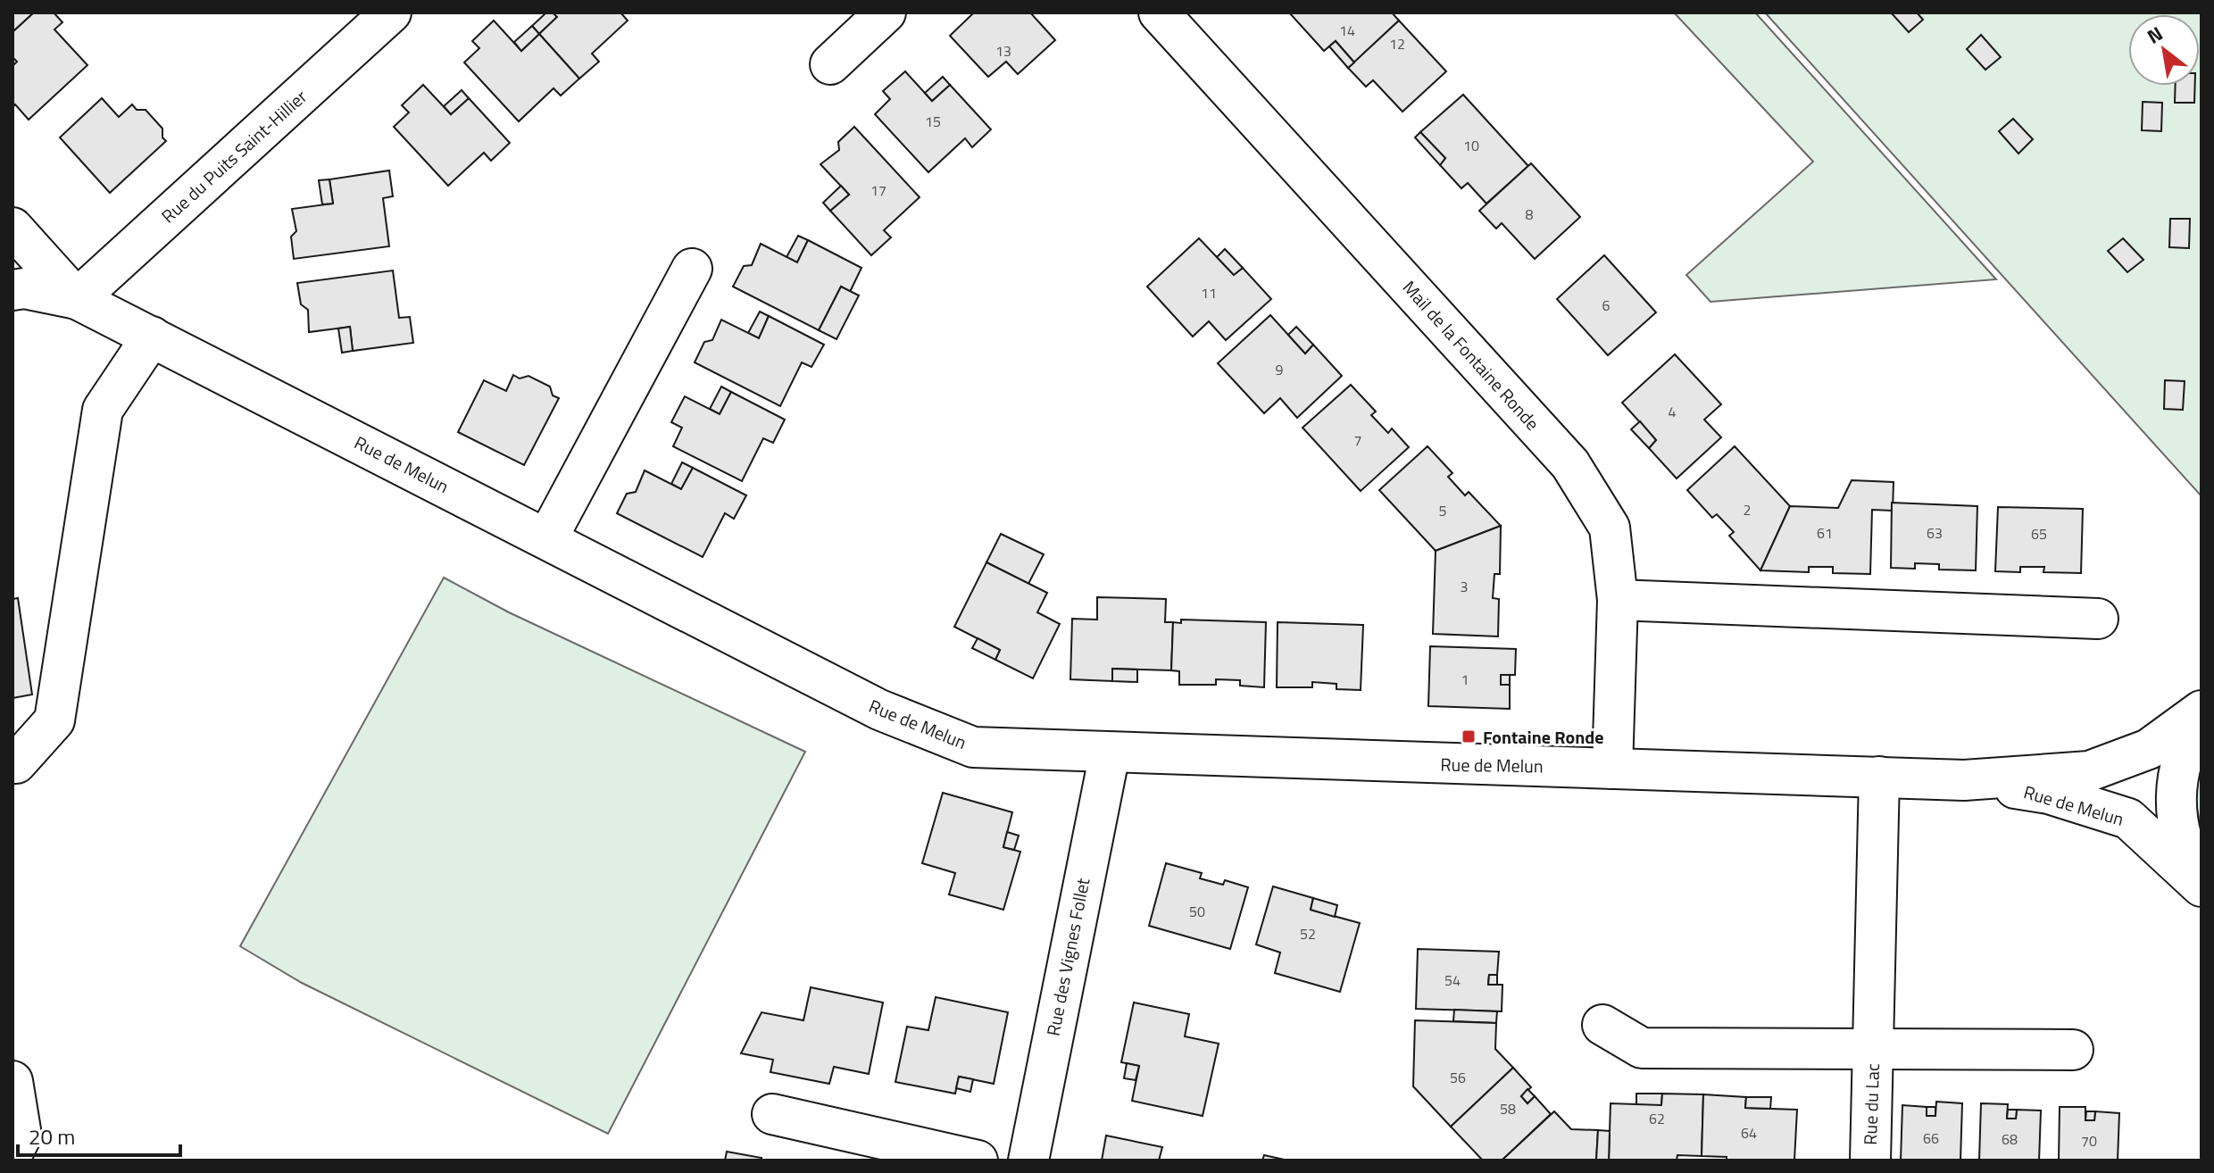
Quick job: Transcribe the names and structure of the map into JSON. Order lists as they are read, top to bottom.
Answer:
{
  "streets": {
    "street": [
      "Rue du Puits Saint-Hillier",
      "Mail de la Fontaine Ronde",
      "Rue de Melun",
      "Rue des Vignes Follet",
      "Rue du Lac"
    ]
  },
  "crossings": [
    ["Rue du Puits Saint-Hillier", "Rue de Melun"],
    ["Mail de la Fontaine Ronde", "Rue de Melun"],
    ["Rue de Melun", "Rue des Vignes Follet"],
    ["Rue de Melun", "Rue du Lac"]
  ],
  "places": {
    "transit": ["Fontaine Ronde"]
  },
  "house_numbers": [
    "14",
    "12",
    "13",
    "15",
    "10",
    "17",
    "8",
    "11",
    "6",
    "9",
    "4",
    "7",
    "2",
    "5",
    "61",
    "63",
    "65",
    "3",
    "1",
    "50",
    "52",
    "54",
    "56",
    "58",
    "62",
    "64",
    "66",
    "68",
    "70"
  ],
  "scale_bar": "20 m",
  "north": "top left"
}
